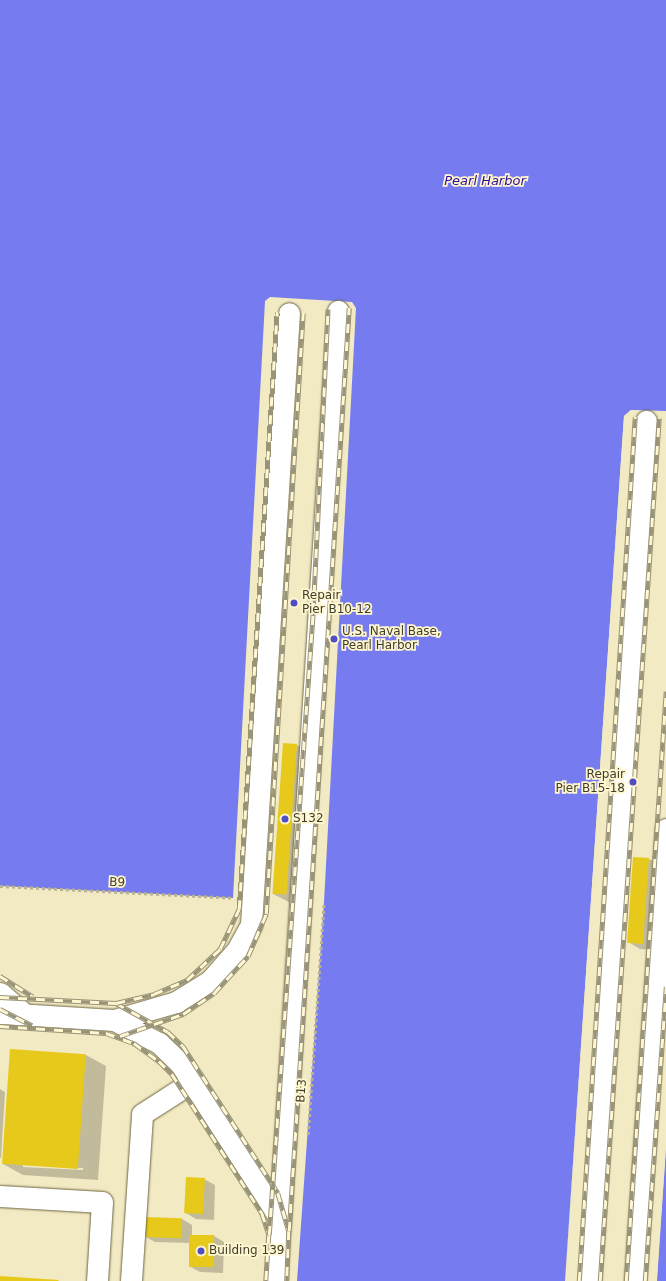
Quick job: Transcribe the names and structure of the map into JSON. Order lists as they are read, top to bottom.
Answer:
{
  "streets": {
    "path": ["B9", "B13"]
  },
  "water": ["Pearl Harbor"],
  "places": [
    "Repair Pier B10-12",
    "U.S. Naval Base, Pearl Harbor",
    "Repair Pier B15-18",
    "S132",
    "Building 139"
  ]
}
